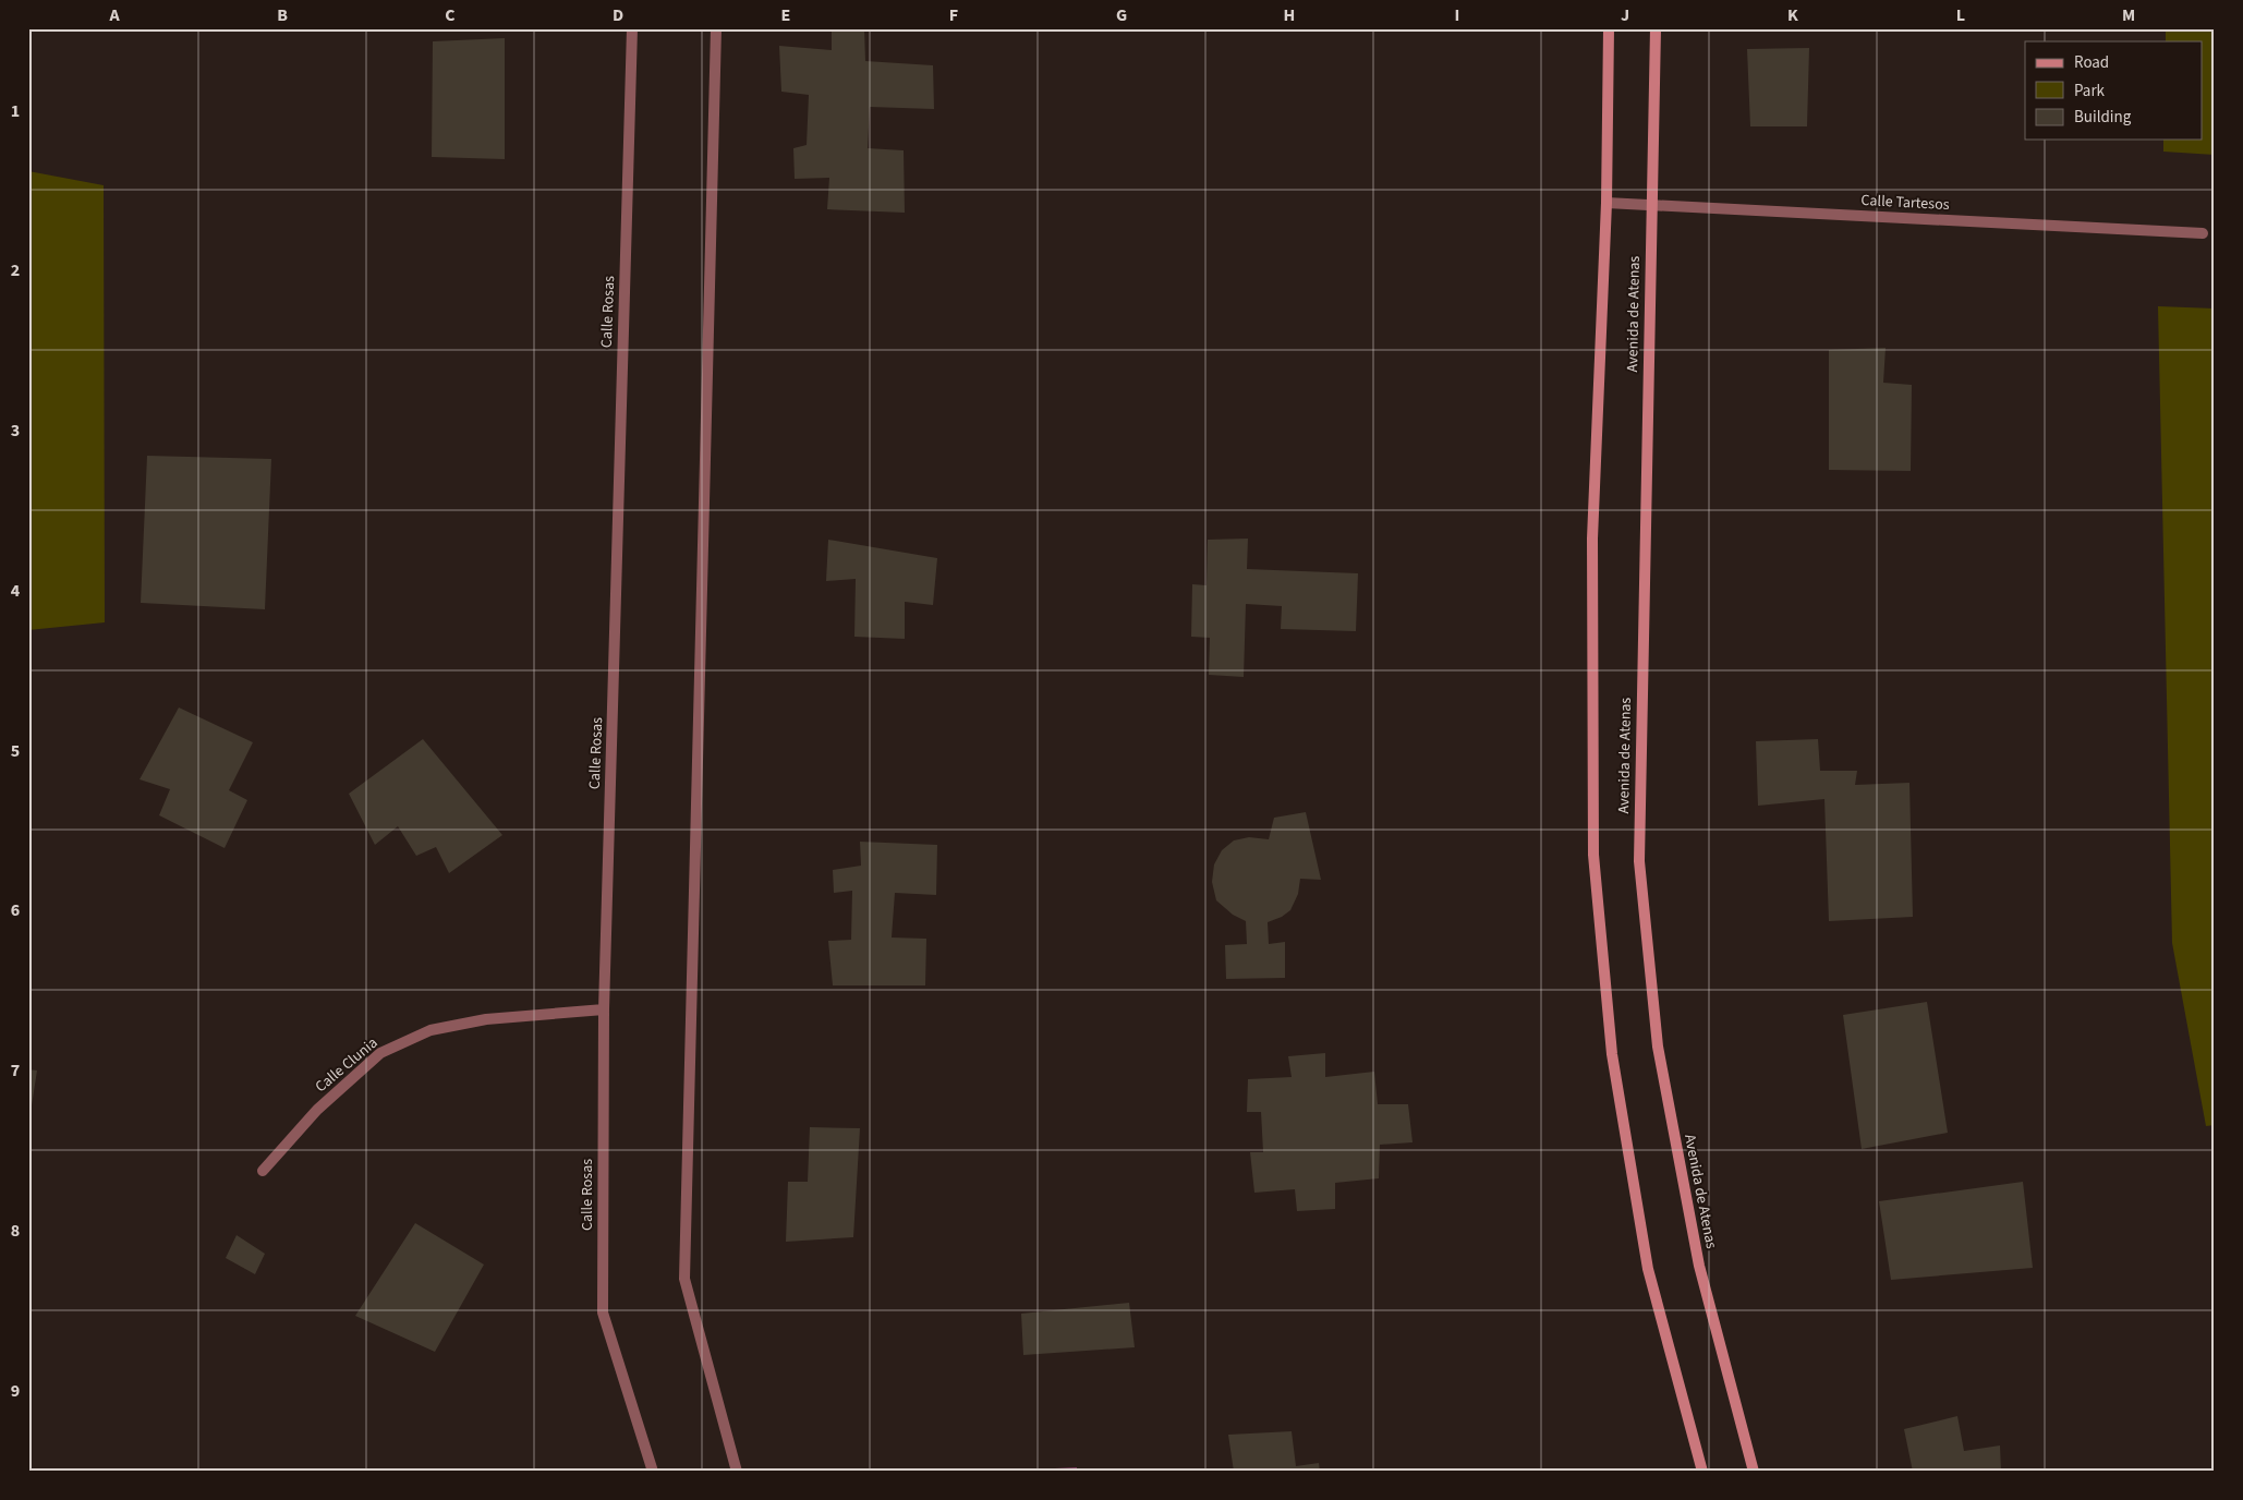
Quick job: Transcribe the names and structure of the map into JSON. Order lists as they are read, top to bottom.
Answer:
{
  "streets": {
    "main road": ["Avenida de Atenas"],
    "street": ["Calle Tartesos", "Calle Rosas", "Calle Clunia"]
  },
  "crossings": [
    ["Calle Tartesos", "Avenida de Atenas"],
    ["Calle Rosas", "Calle Clunia"]
  ],
  "legend": ["Road", "Park", "Building"],
  "grid": {
    "columns": [
      "A",
      "B",
      "C",
      "D",
      "E",
      "F",
      "G",
      "H",
      "I",
      "J",
      "K",
      "L",
      "M"
    ],
    "rows": [
      "1",
      "2",
      "3",
      "4",
      "5",
      "6",
      "7",
      "8",
      "9"
    ]
  }
}
